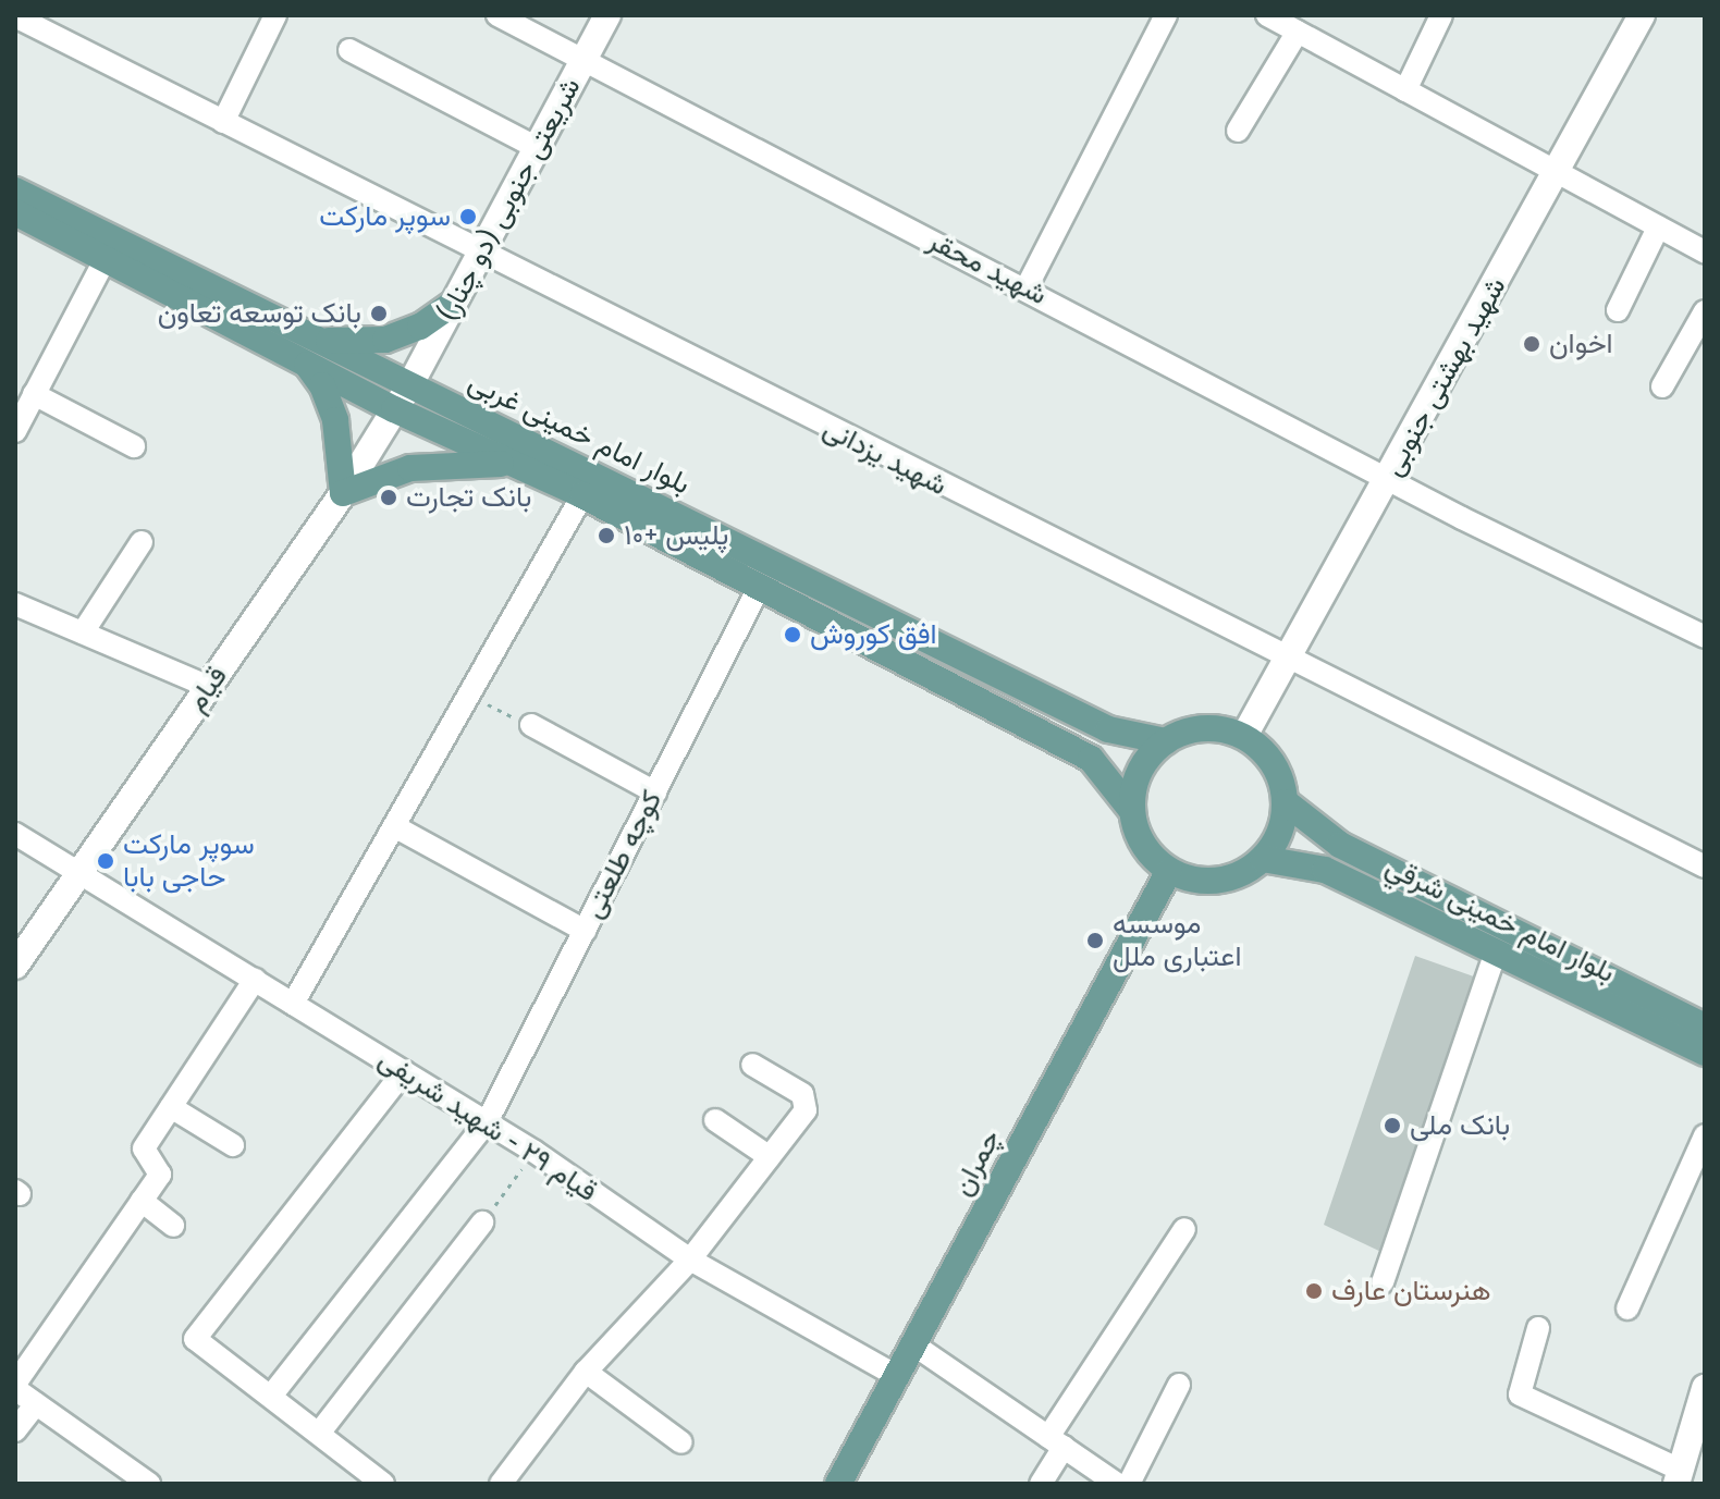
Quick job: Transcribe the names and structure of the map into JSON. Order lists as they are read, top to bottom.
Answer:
{
  "streets": {
    "main road": [
      "شریعتی جنوبی (دو چنار)",
      "شهید بهشتی جنوبی",
      "بلوار امام خمینی غربی",
      "قیام",
      "بلوار امام خمینی شرقي",
      "چمران"
    ],
    "street": [
      "شهید محقر",
      "شهید یزدانی",
      "کوچه طلعتی",
      "قیام ۲۹ - شهید شریفی"
    ]
  },
  "crossings": [
    ["شریعتی جنوبی (دو چنار)", "شهید محقر"],
    ["شریعتی جنوبی (دو چنار)", "بلوار امام خمینی غربی"],
    ["شریعتی جنوبی (دو چنار)", "شهید یزدانی"],
    ["شریعتی جنوبی (دو چنار)", "قیام"],
    ["شهید محقر", "شهید بهشتی جنوبی"],
    ["شهید بهشتی جنوبی", "بلوار امام خمینی غربی"],
    ["شهید بهشتی جنوبی", "شهید یزدانی"],
    ["شهید بهشتی جنوبی", "بلوار امام خمینی شرقي"],
    ["شهید بهشتی جنوبی", "چمران"],
    ["بلوار امام خمینی غربی", "قیام"],
    ["بلوار امام خمینی غربی", "کوچه طلعتی"],
    ["بلوار امام خمینی غربی", "بلوار امام خمینی شرقي"],
    ["بلوار امام خمینی غربی", "چمران"],
    ["قیام", "قیام ۲۹ - شهید شریفی"],
    ["کوچه طلعتی", "قیام ۲۹ - شهید شریفی"],
    ["بلوار امام خمینی شرقي", "چمران"],
    ["قیام ۲۹ - شهید شریفی", "چمران"]
  ],
  "places": [
    "سوپر مارکت",
    "بانک توسعه تعاون",
    "اخوان",
    "بانک تجارت",
    "پلیس +۱۰",
    "افق کوروش",
    "سوپر مارکت حاجی بابا",
    "موسسه اعتباری ملل",
    "بانک ملی",
    "هنرستان عارف"
  ]
}
